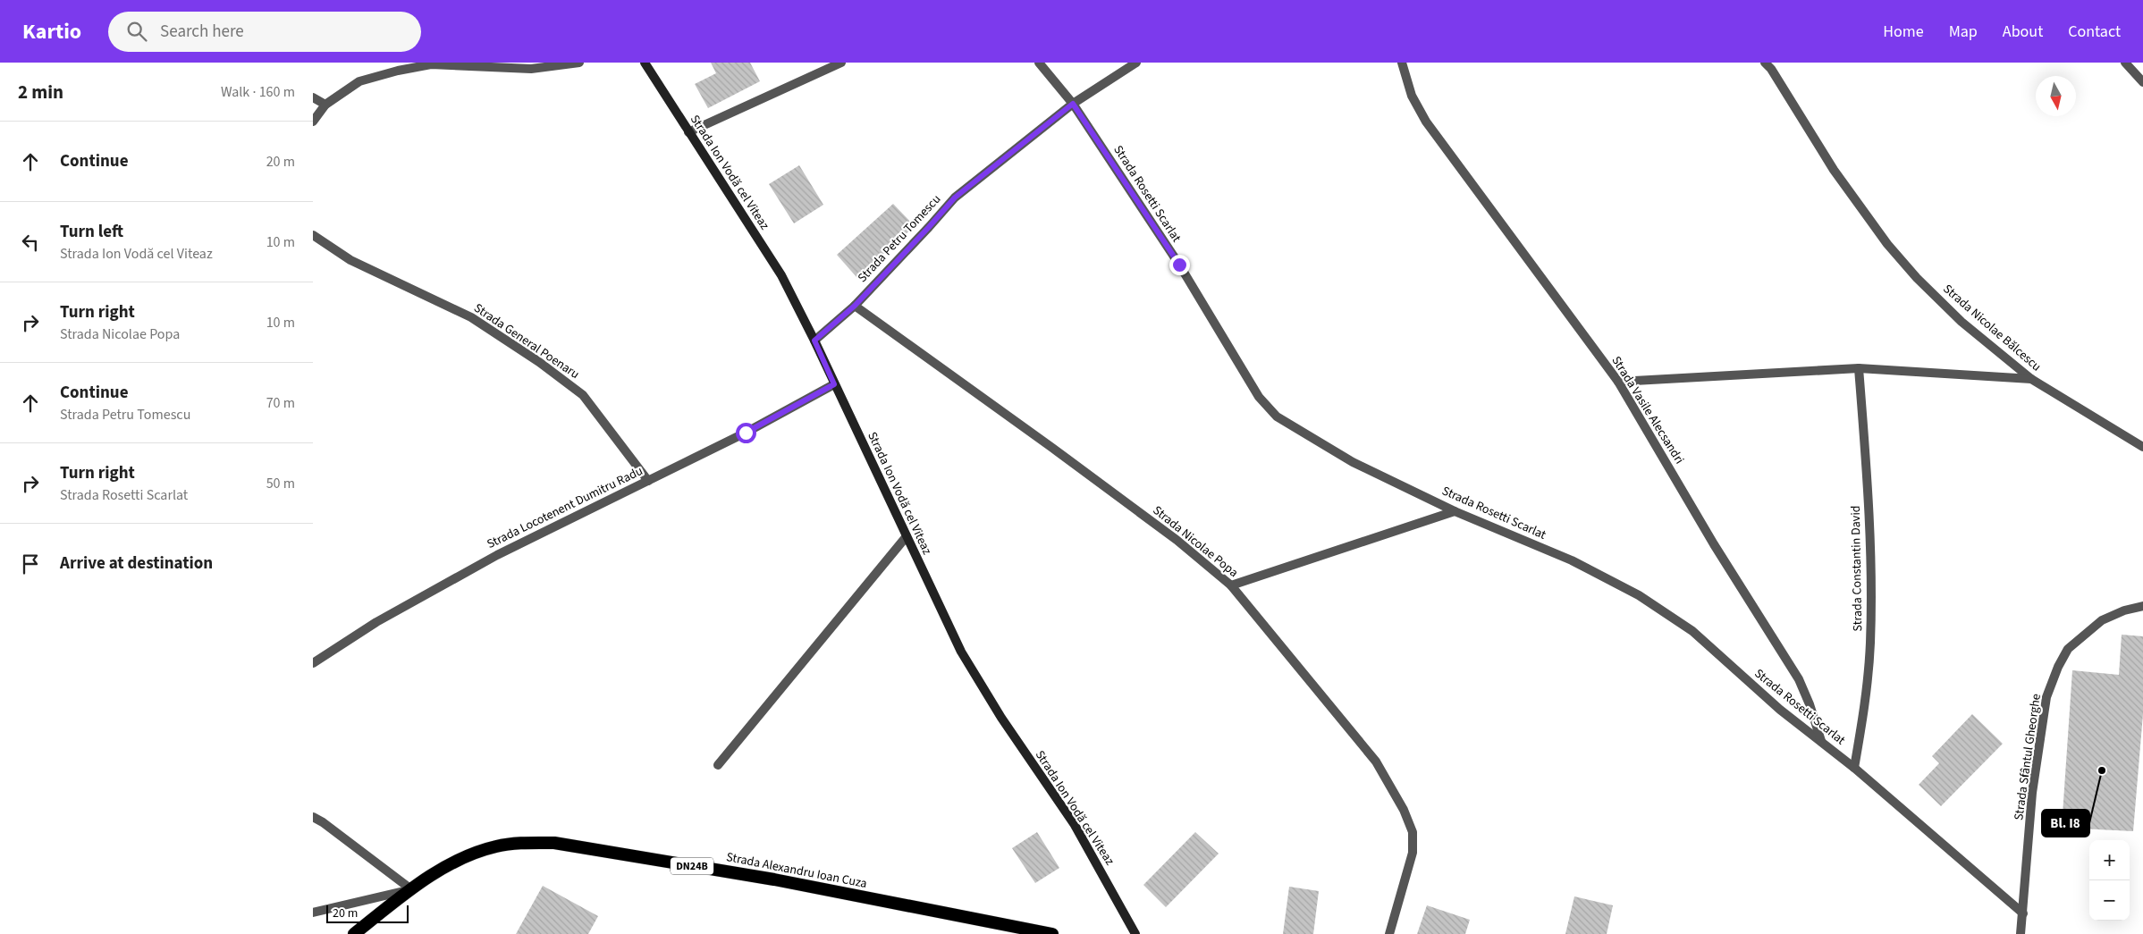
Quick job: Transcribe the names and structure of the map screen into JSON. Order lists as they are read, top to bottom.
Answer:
{
  "streets": {
    "highway": ["DN24B", "Strada Alexandru Ioan Cuza"],
    "main road": ["Strada Ion Vodă cel Viteaz"],
    "street": [
      "Strada Rosetti Scarlat",
      "Strada Petru Tomescu",
      "Strada Nicolae Bălcescu",
      "Strada General Poenaru",
      "Strada Vasile Alecsandri",
      "Strada Locotenent Dumitru Radu",
      "Strada Nicolae Popa",
      "Strada Constantin David",
      "Strada Sfântul Gheorghe"
    ]
  },
  "crossings": [
    ["Strada Ion Vodă cel Viteaz", "Strada Locotenent Dumitru Radu"],
    ["Strada Rosetti Scarlat", "Strada Petru Tomescu"],
    ["Strada Rosetti Scarlat", "Strada Vasile Alecsandri"],
    ["Strada Rosetti Scarlat", "Strada Constantin David"],
    ["Strada Rosetti Scarlat", "Strada Sfântul Gheorghe"],
    ["Strada Petru Tomescu", "Strada Nicolae Popa"],
    ["Strada General Poenaru", "Strada Locotenent Dumitru Radu"]
  ],
  "places": ["Bl. I8"],
  "scale_bar": "20 m",
  "north": "bottom",
  "page": {
    "header": "Kartio",
    "search": "Search here",
    "nav": [
      "Home",
      "Map",
      "About",
      "Contact"
    ],
    "heading": ["2 min", "Walk · 160 m"],
    "list": [
      ["Continue", "20 m"],
      ["Turn left", "Strada Ion Vodă cel Viteaz", "10 m"],
      ["Turn right", "Strada Nicolae Popa", "10 m"],
      ["Continue", "Strada Petru Tomescu", "70 m"],
      ["Turn right", "Strada Rosetti Scarlat", "50 m"],
      "Arrive at destination"
    ],
    "map_buttons": ["+", "−"],
    "scale": "20 m"
  }
}
